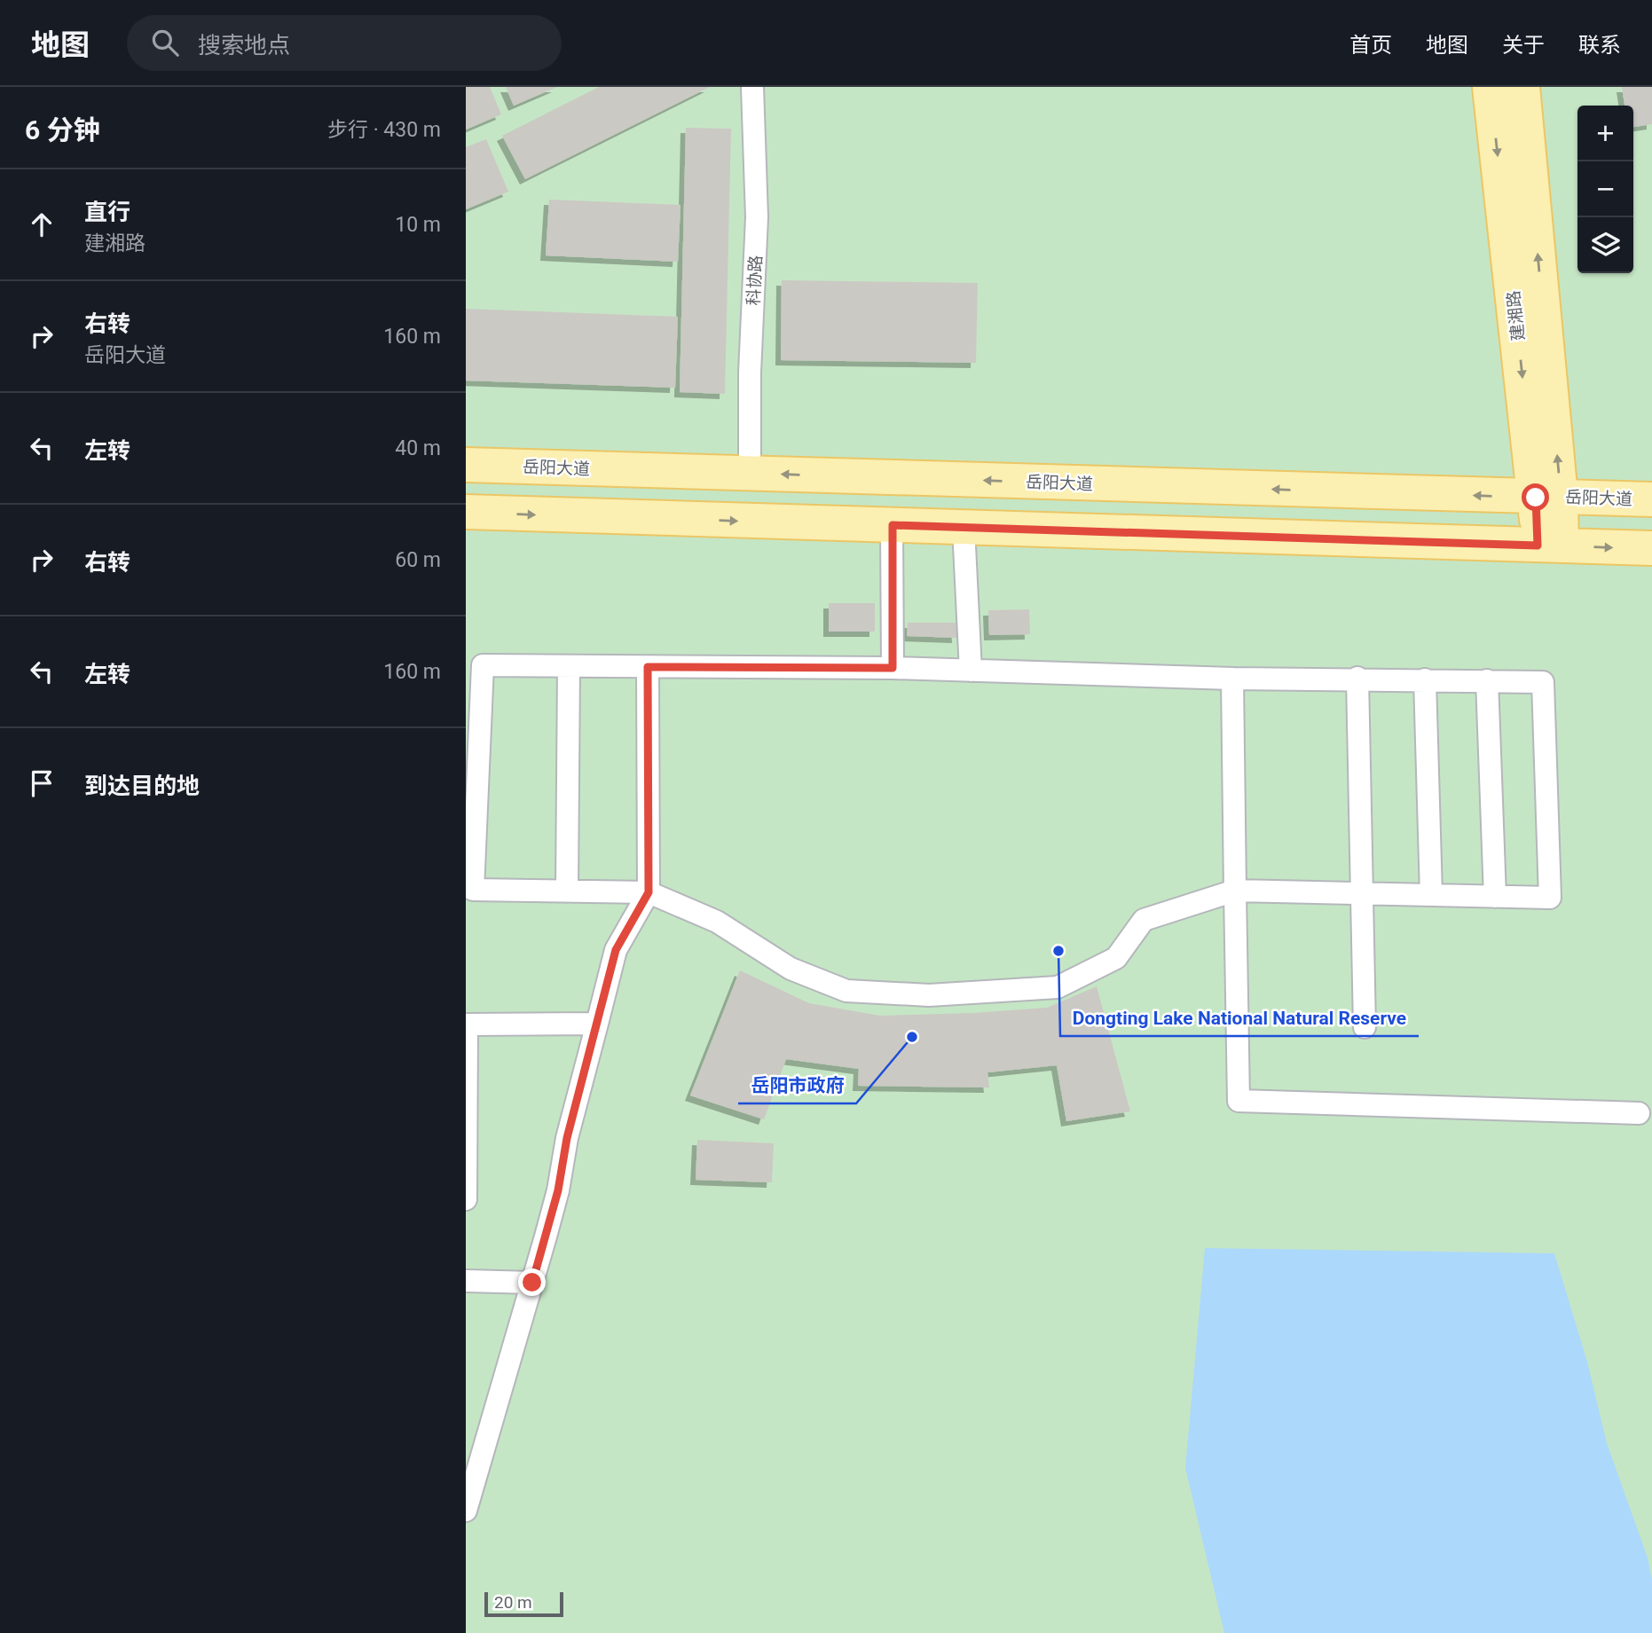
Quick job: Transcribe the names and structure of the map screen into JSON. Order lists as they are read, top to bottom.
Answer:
{
  "streets": {
    "main road": ["建湘路", "岳阳大道"],
    "street": ["科协路"]
  },
  "crossings": [
    ["科协路", "岳阳大道"],
    ["建湘路", "岳阳大道"]
  ],
  "places": ["Dongting Lake National Natural Reserve", "岳阳市政府"],
  "scale_bar": "20 m",
  "page": {
    "header": "地图",
    "search": "搜索地点",
    "nav": [
      "首页",
      "地图",
      "关于",
      "联系"
    ],
    "heading": ["6 分钟", "步行 · 430 m"],
    "map_buttons": ["+", "−"],
    "list": [
      ["直行", "建湘路", "10 m"],
      ["右转", "岳阳大道", "160 m"],
      ["左转", "40 m"],
      ["右转", "60 m"],
      ["左转", "160 m"],
      "到达目的地"
    ],
    "scale": "20 m"
  }
}
